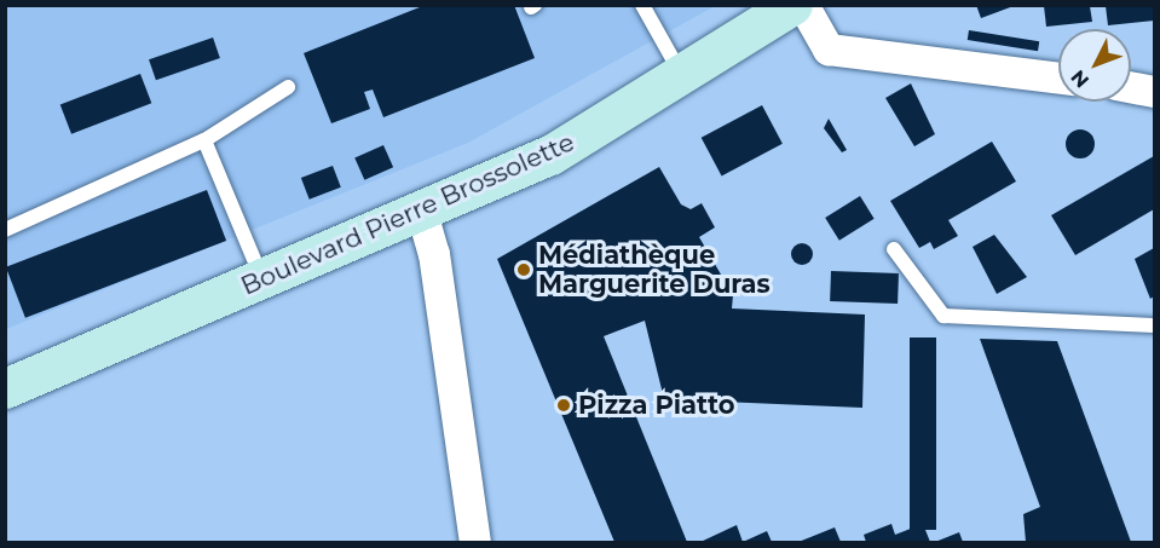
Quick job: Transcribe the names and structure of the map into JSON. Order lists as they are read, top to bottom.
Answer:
{
  "streets": {
    "main road": ["Boulevard Pierre Brossolette"]
  },
  "places": ["Médiathèque Marguerite Duras", "Pizza Piatto"],
  "north": "bottom left"
}
